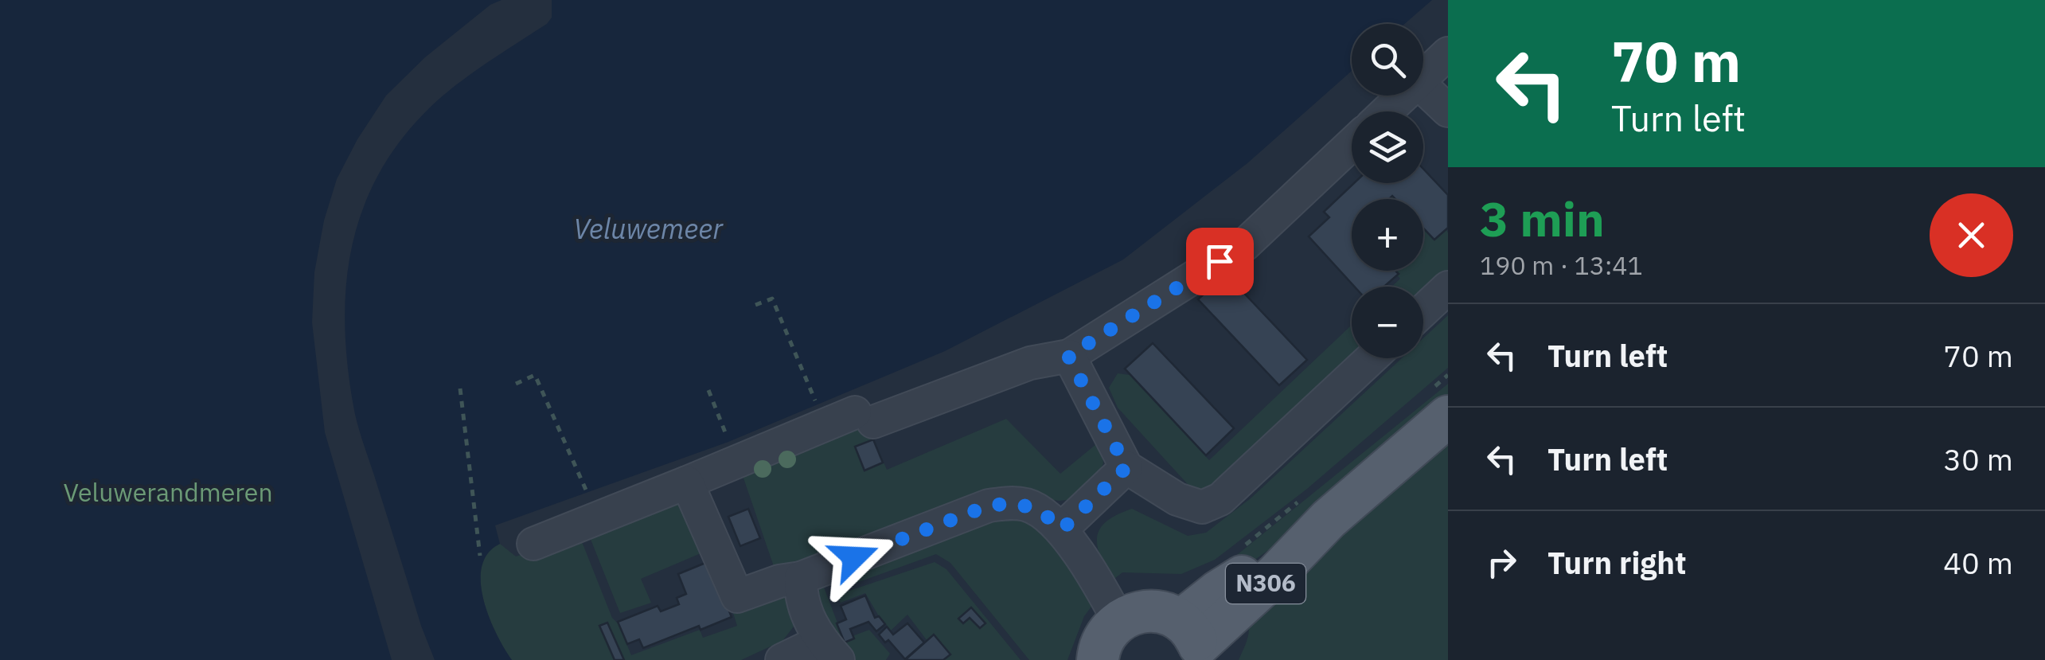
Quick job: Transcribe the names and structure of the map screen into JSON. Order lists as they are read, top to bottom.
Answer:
{
  "streets": {
    "main road": ["N306"]
  },
  "water": ["Veluwemeer"],
  "parks": ["Veluwerandmeren"],
  "page": {
    "turn": ["70 m", "Turn left"],
    "map_buttons": ["+", "−"],
    "heading": ["3 min", "190 m · 13:41"],
    "list": [
      {
        "name": "Turn left",
        "value": "70 m"
      },
      {
        "name": "Turn left",
        "value": "30 m"
      },
      {
        "name": "Turn right",
        "value": "40 m"
      }
    ]
  }
}
